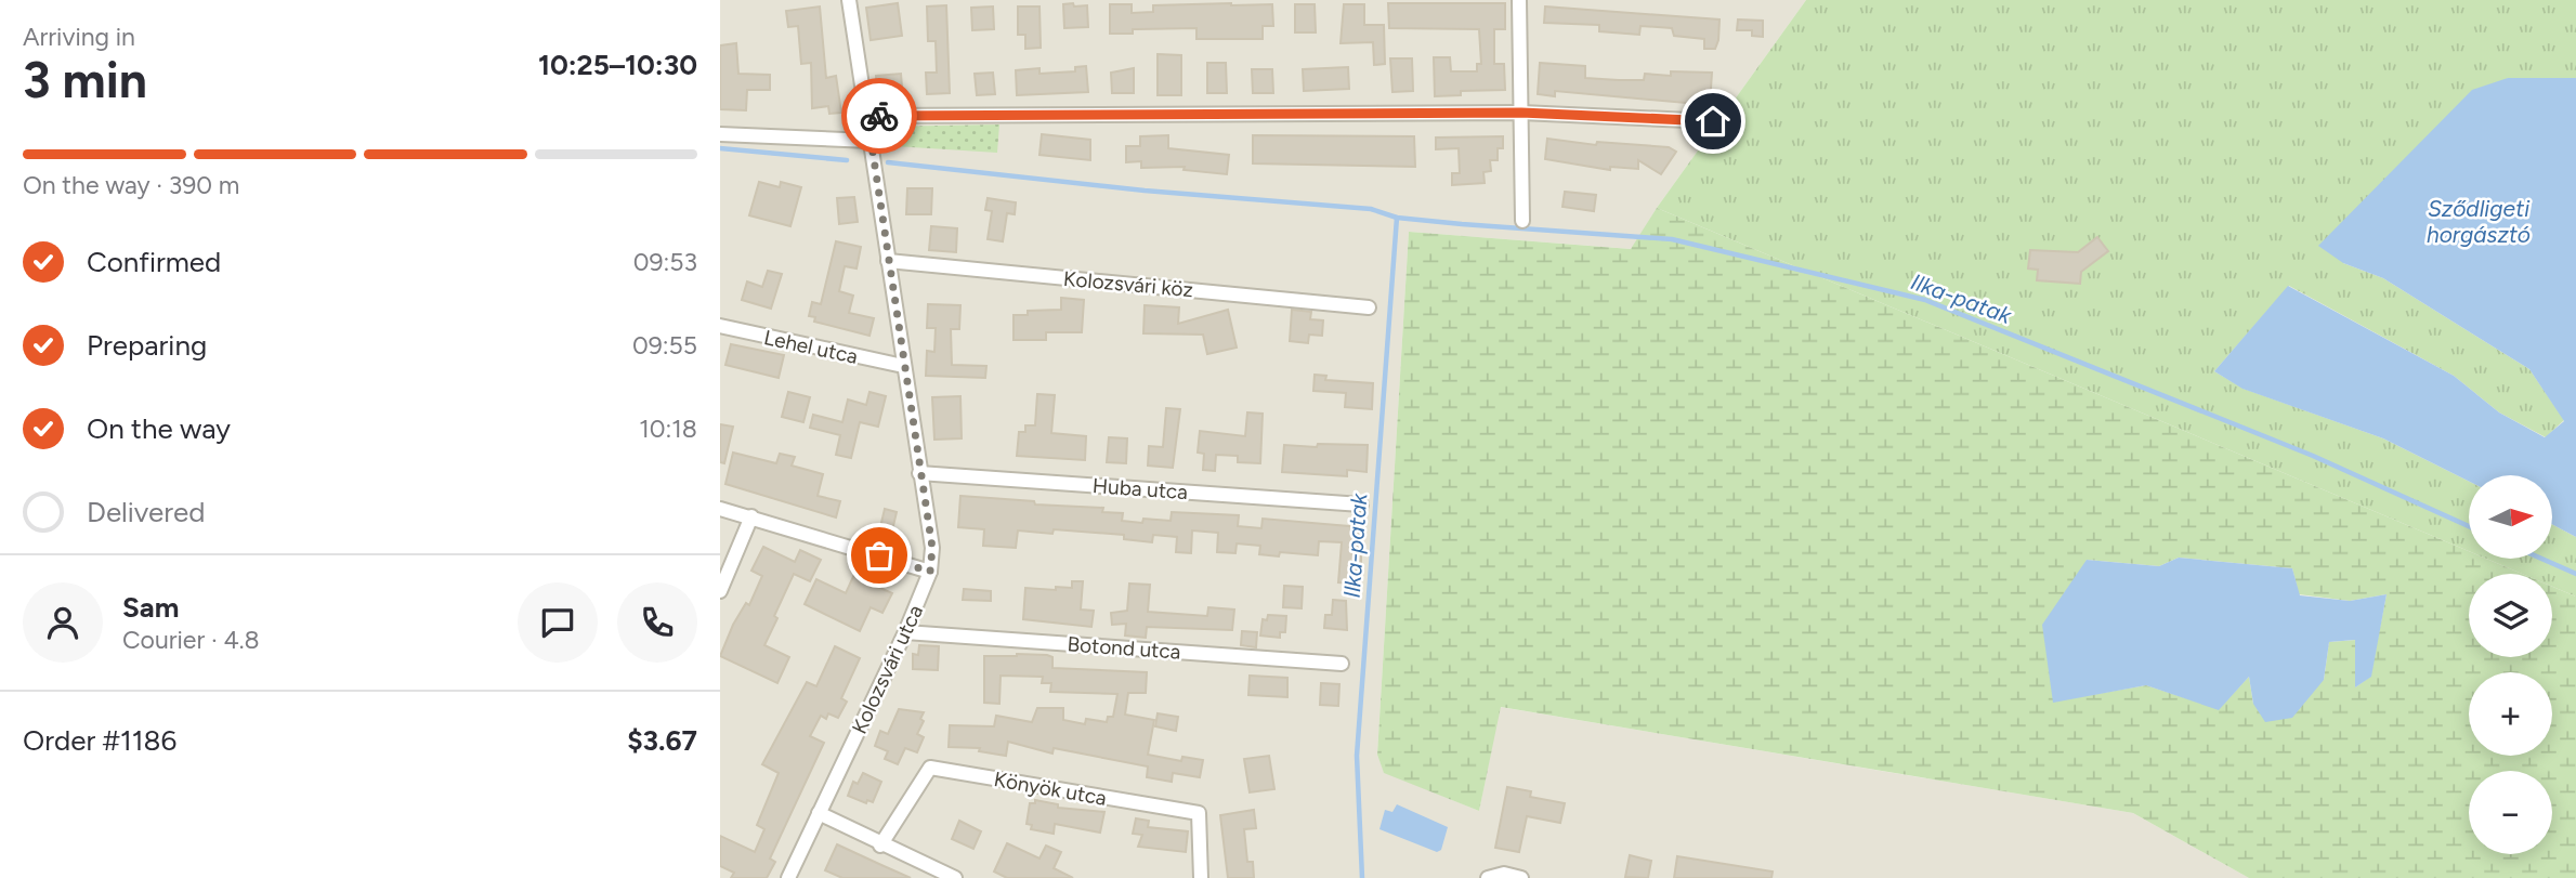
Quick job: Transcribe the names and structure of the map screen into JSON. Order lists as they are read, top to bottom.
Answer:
{
  "streets": {
    "street": [
      "Kolozsvári köz",
      "Lehel utca",
      "Huba utca",
      "Botond utca",
      "Kolozsvári utca",
      "Könyök utca"
    ]
  },
  "crossings": [
    ["Kolozsvári köz", "Kolozsvári utca"],
    ["Lehel utca", "Kolozsvári utca"],
    ["Huba utca", "Kolozsvári utca"],
    ["Botond utca", "Kolozsvári utca"]
  ],
  "water": ["Sződligeti horgásztó", "Ilka-patak"],
  "north": "right",
  "page": {
    "heading": ["3 min", "Arriving in", "10:25–10:30"],
    "panel": [
      "Sam",
      "Courier · 4.8",
      "Order #1186",
      "$3.67"
    ],
    "bar": "On the way · 390 m",
    "list": [
      ["Confirmed", "09:53"],
      ["Preparing", "09:55"],
      ["On the way", "10:18"],
      "Delivered"
    ],
    "map_buttons": ["+", "−"]
  }
}
